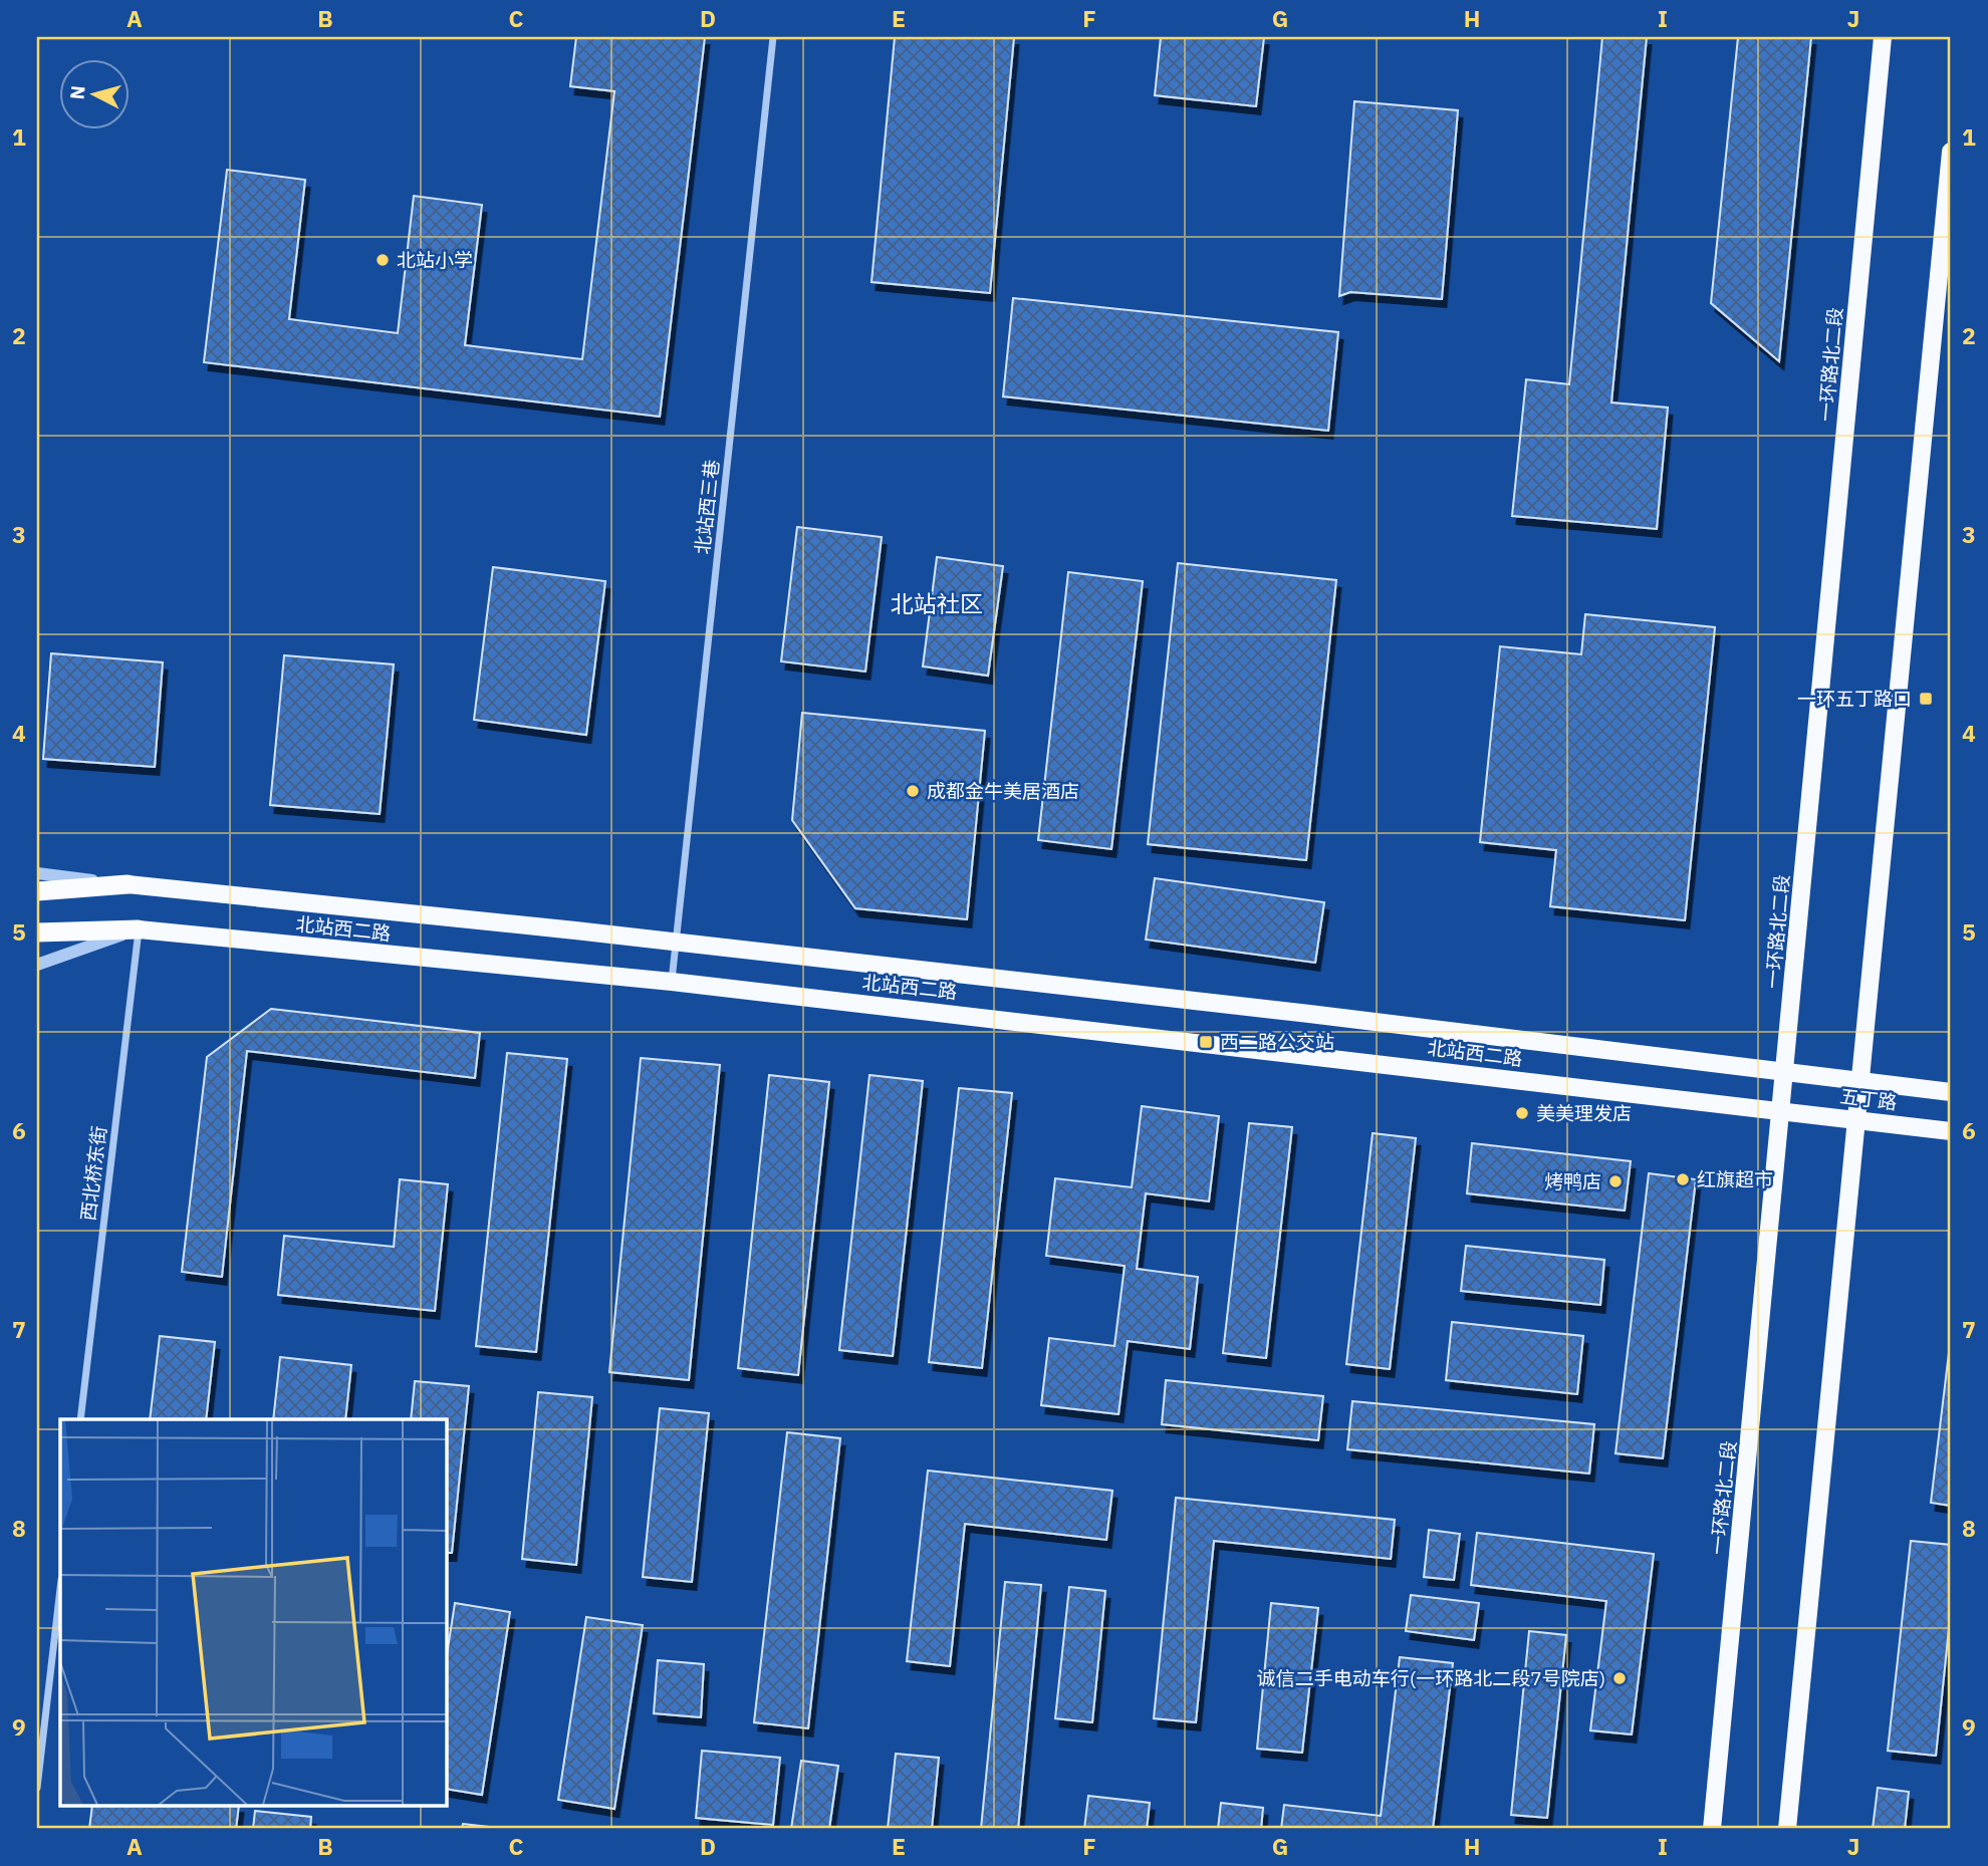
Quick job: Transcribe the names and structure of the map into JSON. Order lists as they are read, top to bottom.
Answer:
{
  "streets": {
    "main road": ["一环路北二段", "北站西二路", "五丁路"],
    "street": ["北站西三巷", "西北桥东街"]
  },
  "crossings": [
    ["一环路北二段", "北站西二路"],
    ["一环路北二段", "五丁路"],
    ["北站西三巷", "北站西二路"],
    ["北站西二路", "五丁路"],
    ["北站西二路", "西北桥东街"]
  ],
  "districts": ["北站社区"],
  "places": {
    "other": [
      "北站小学",
      "成都金牛美居酒店",
      "美美理发店",
      "红旗超市",
      "烤鸭店",
      "诚信二手电动车行(一环路北二段7号院店)"
    ],
    "transit": ["一环五丁路口", "西二路公交站"]
  },
  "north": "left",
  "grid": {
    "columns": [
      "A",
      "B",
      "C",
      "D",
      "E",
      "F",
      "G",
      "H",
      "I",
      "J"
    ],
    "rows": [
      "1",
      "2",
      "3",
      "4",
      "5",
      "6",
      "7",
      "8",
      "9"
    ]
  }
}
